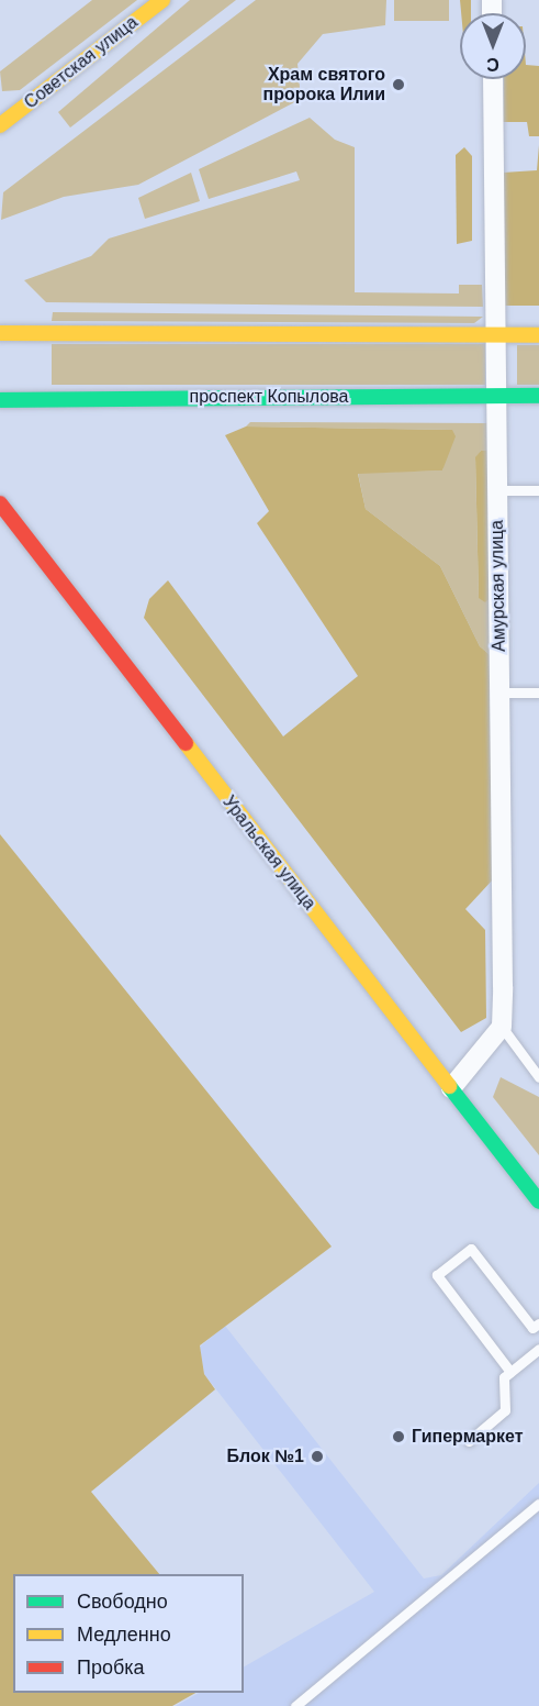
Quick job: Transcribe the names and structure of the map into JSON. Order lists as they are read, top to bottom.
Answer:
{
  "streets": {
    "street": [
      "Советская улица",
      "проспект Копылова",
      "Амурская улица",
      "Уральская улица"
    ]
  },
  "crossings": [
    ["проспект Копылова", "Амурская улица"]
  ],
  "places": ["Храм святого пророка Илии", "Гипермаркет", "Блок №1"],
  "legend": ["Свободно", "Медленно", "Пробка"],
  "north": "bottom"
}
